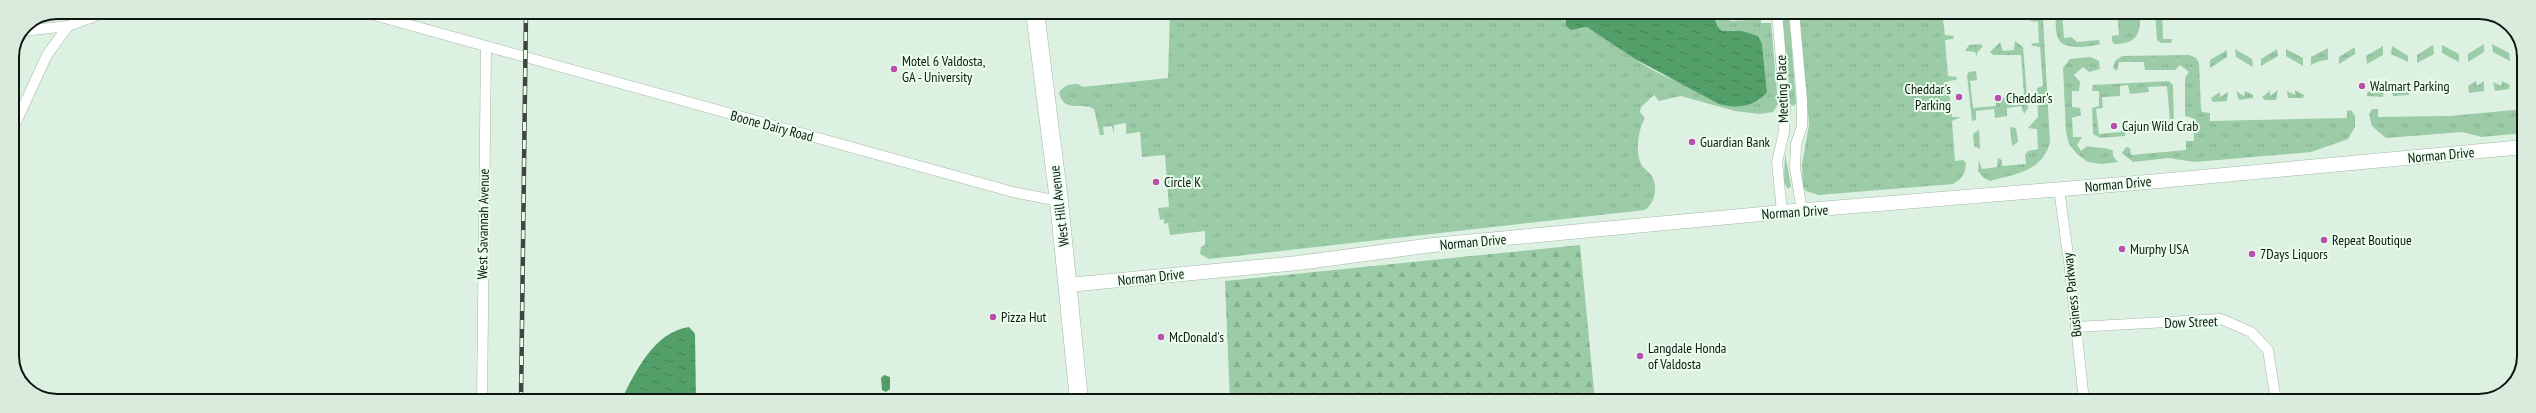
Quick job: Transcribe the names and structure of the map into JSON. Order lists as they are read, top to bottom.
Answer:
{
  "streets": {
    "highway": ["West Hill Avenue"],
    "street": [
      "Meeting Place",
      "Boone Dairy Road",
      "Norman Drive",
      "West Savannah Avenue",
      "Business Parkway",
      "Dow Street"
    ]
  },
  "crossings": [
    ["Meeting Place", "Norman Drive"],
    ["Boone Dairy Road", "West Hill Avenue"],
    ["Boone Dairy Road", "West Savannah Avenue"],
    ["Norman Drive", "West Hill Avenue"],
    ["Norman Drive", "Business Parkway"],
    ["Business Parkway", "Dow Street"]
  ],
  "places": [
    "Motel 6 Valdosta, GA - University",
    "Walmart Parking",
    "Cheddar's Parking",
    "Cheddar's",
    "Cajun Wild Crab",
    "Guardian Bank",
    "Circle K",
    "Repeat Boutique",
    "Murphy USA",
    "7Days Liquors",
    "Pizza Hut",
    "McDonald's",
    "Langdale Honda of Valdosta"
  ]
}
